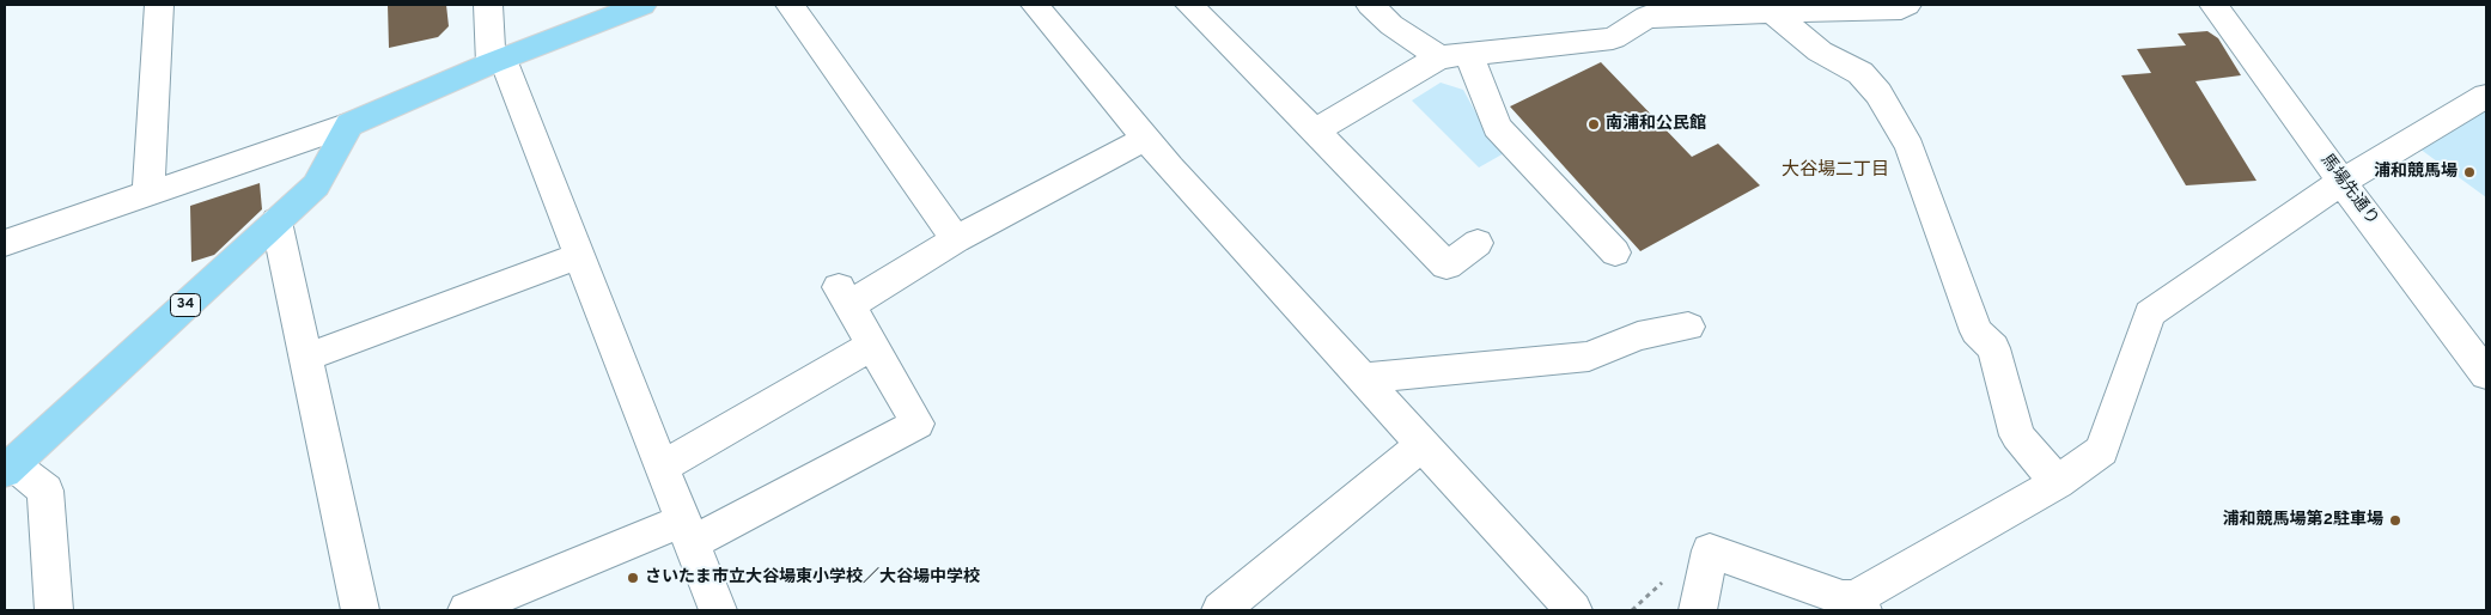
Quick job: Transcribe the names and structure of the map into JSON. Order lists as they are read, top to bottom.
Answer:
{
  "streets": {
    "main road": ["34"],
    "street": ["馬場先通り"]
  },
  "districts": ["大谷場二丁目"],
  "places": [
    "南浦和公民館",
    "浦和競馬場",
    "浦和競馬場第2駐車場",
    "さいたま市立大谷場東小学校／大谷場中学校"
  ]
}
